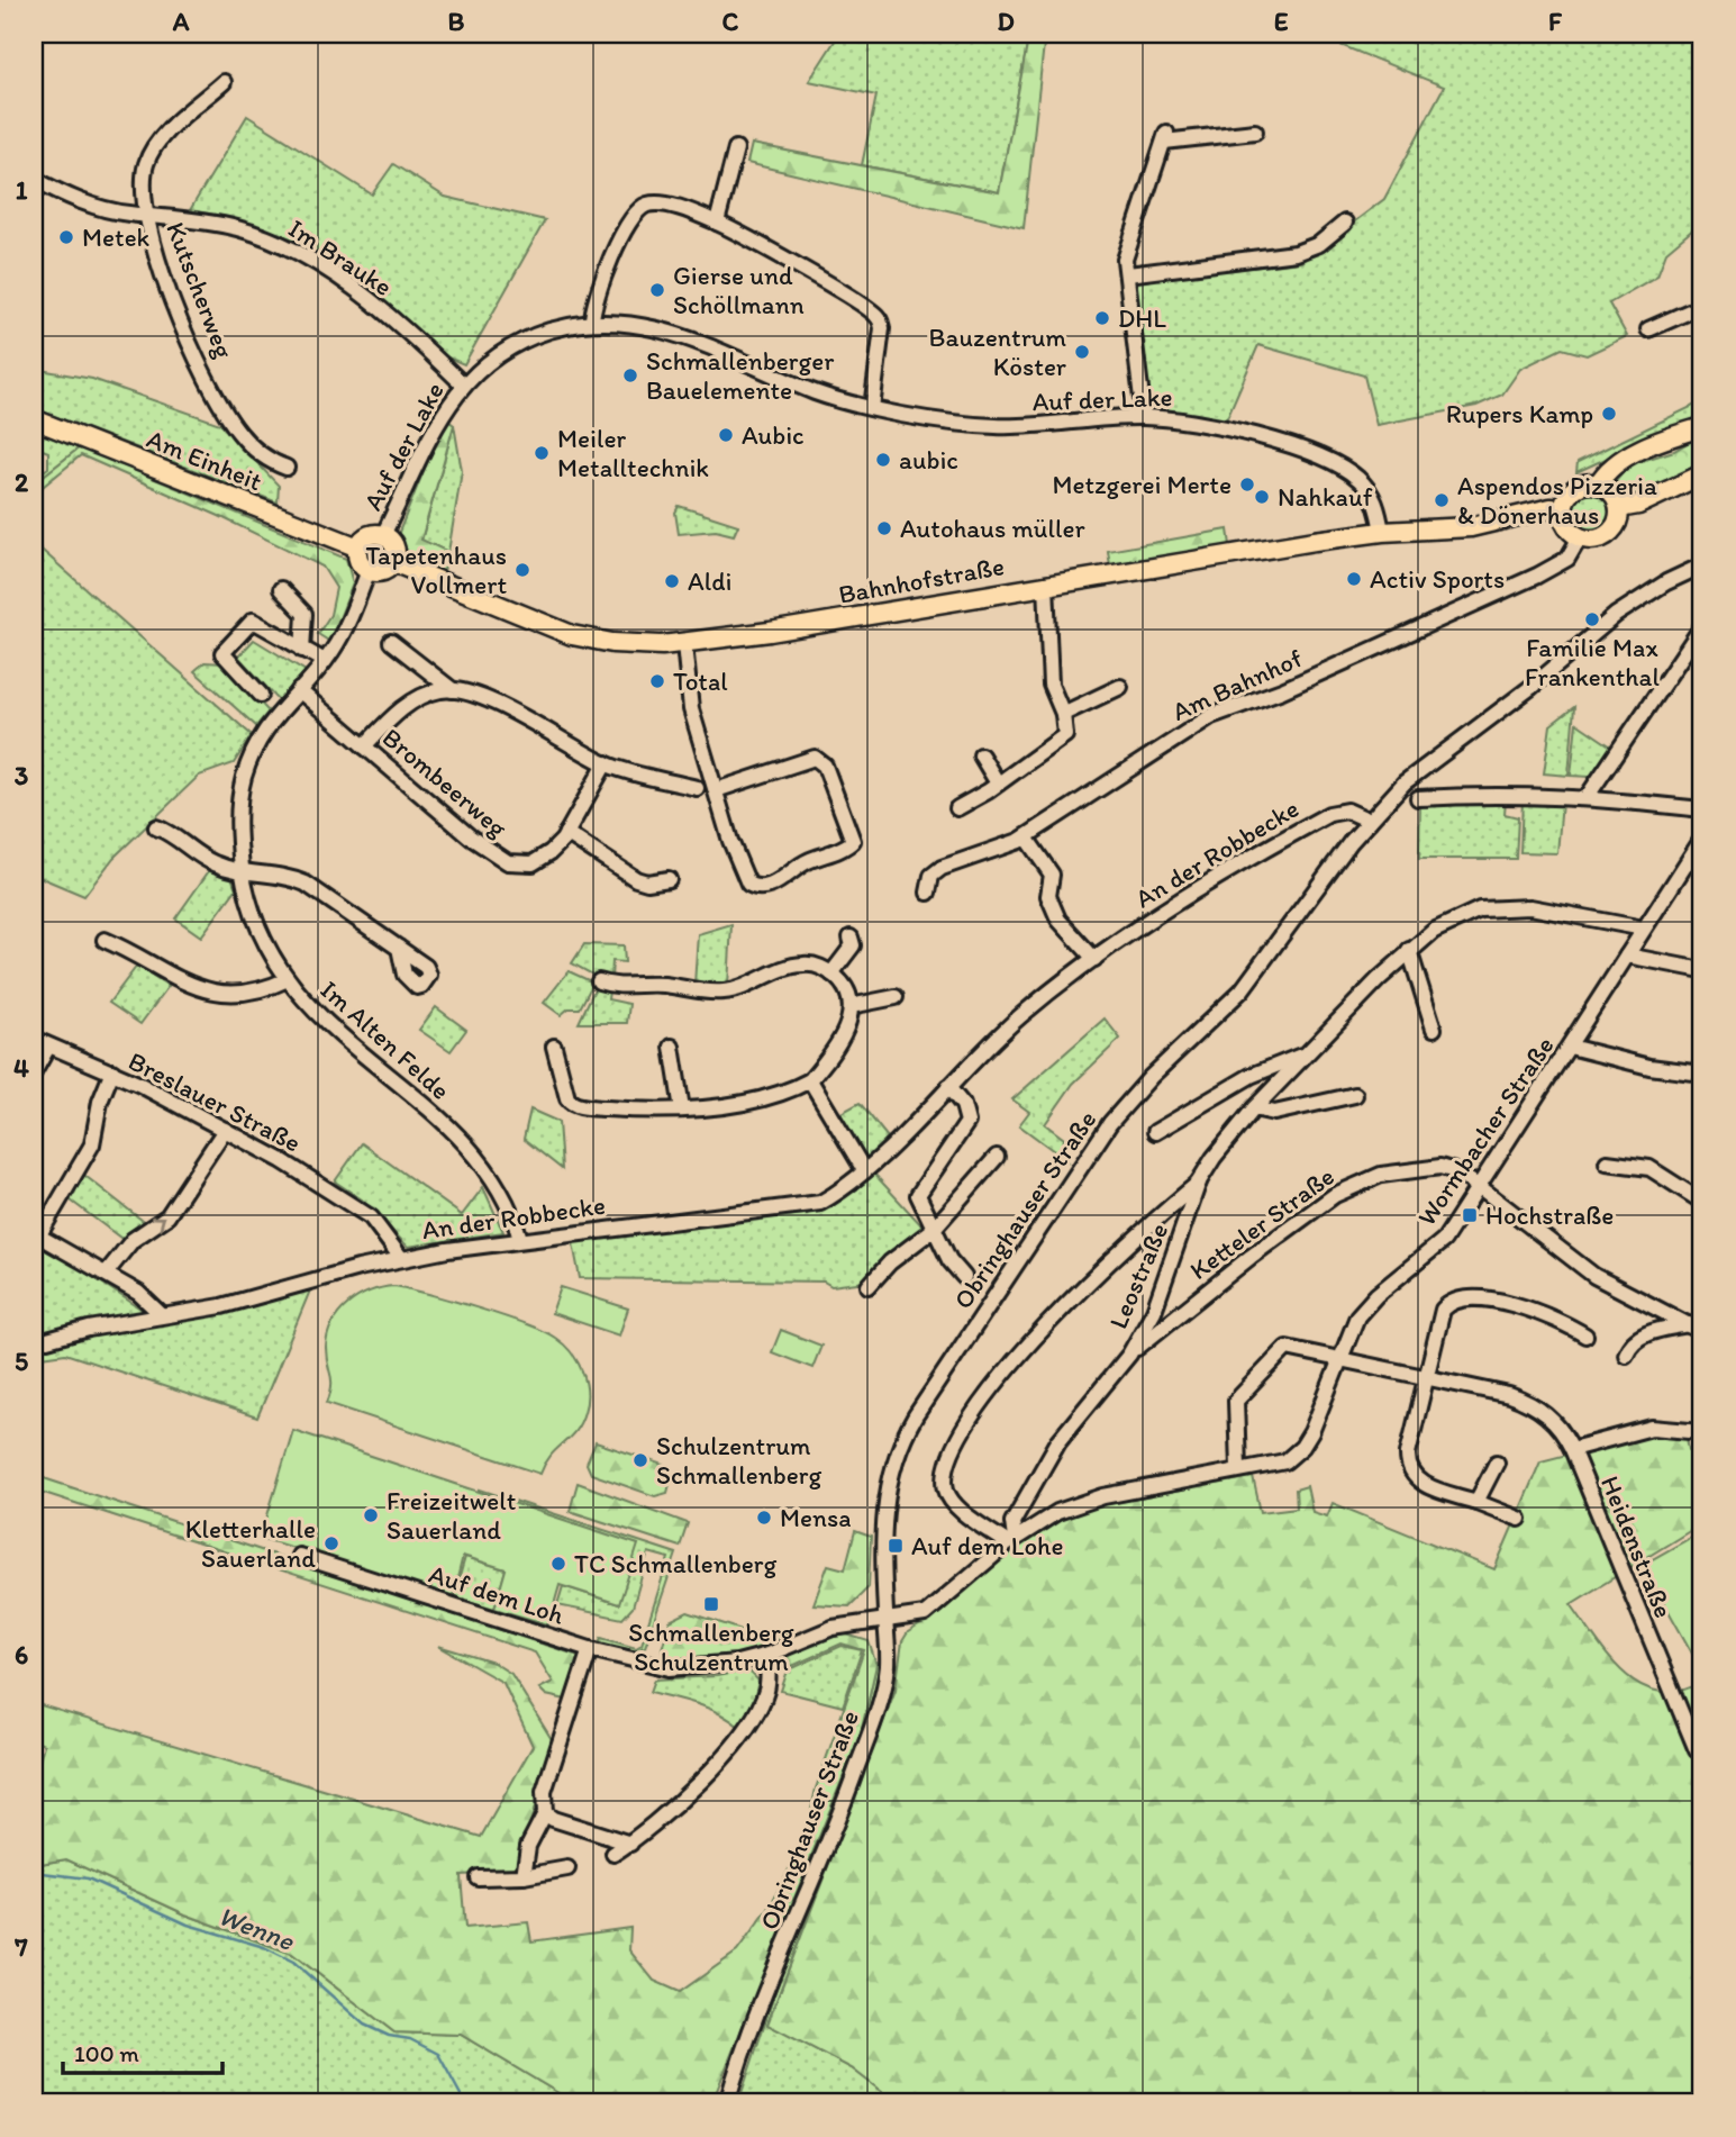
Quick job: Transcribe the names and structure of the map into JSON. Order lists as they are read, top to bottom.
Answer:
{
  "streets": {
    "main road": ["Am Einheit", "Bahnhofstraße"],
    "street": [
      "Im Brauke",
      "Kutscherweg",
      "Auf der Lake",
      "Am Bahnhof",
      "Brombeerweg",
      "An der Robbecke",
      "Im Alten Felde",
      "Breslauer Straße",
      "Wormbacher Straße",
      "Obringhauser Straße",
      "Ketteler Straße",
      "Leostraße",
      "Heidenstraße",
      "Auf dem Loh"
    ]
  },
  "crossings": [
    ["Im Brauke", "Kutscherweg"],
    ["Im Brauke", "Auf der Lake"],
    ["Auf der Lake", "Am Einheit"],
    ["Auf der Lake", "Bahnhofstraße"],
    ["Auf der Lake", "Im Alten Felde"],
    ["Am Einheit", "Bahnhofstraße"],
    ["Am Einheit", "Im Alten Felde"],
    ["Bahnhofstraße", "Am Bahnhof"],
    ["Bahnhofstraße", "Im Alten Felde"],
    ["Brombeerweg", "Im Alten Felde"],
    ["An der Robbecke", "Im Alten Felde"],
    ["An der Robbecke", "Breslauer Straße"],
    ["An der Robbecke", "Obringhauser Straße"],
    ["Wormbacher Straße", "Obringhauser Straße"],
    ["Wormbacher Straße", "Ketteler Straße"],
    ["Wormbacher Straße", "Leostraße"],
    ["Wormbacher Straße", "Heidenstraße"],
    ["Wormbacher Straße", "Auf dem Loh"],
    ["Obringhauser Straße", "Auf dem Loh"],
    ["Ketteler Straße", "Leostraße"]
  ],
  "water": ["Wenne"],
  "places": {
    "other": [
      "Metek",
      "Gierse und Schöllmann",
      "DHL",
      "Bauzentrum Köster",
      "Schmallenberger Bauelemente",
      "Rupers Kamp",
      "Aubic",
      "Meiler Metalltechnik",
      "aubic",
      "Metzgerei Merte",
      "Nahkauf",
      "Aspendos Pizzeria & Dönerhaus",
      "Autohaus müller",
      "Tapetenhaus Vollmert",
      "Activ Sports",
      "Aldi",
      "Familie Max Frankenthal",
      "Total",
      "Schulzentrum Schmallenberg",
      "Freizeitwelt Sauerland",
      "Mensa",
      "Kletterhalle Sauerland",
      "TC Schmallenberg"
    ],
    "transit": ["Hochstraße", "Auf dem Lohe", "Schmallenberg Schulzentrum"]
  },
  "scale_bar": "100 m",
  "grid": {
    "columns": [
      "A",
      "B",
      "C",
      "D",
      "E",
      "F"
    ],
    "rows": [
      "1",
      "2",
      "3",
      "4",
      "5",
      "6",
      "7"
    ]
  }
}
